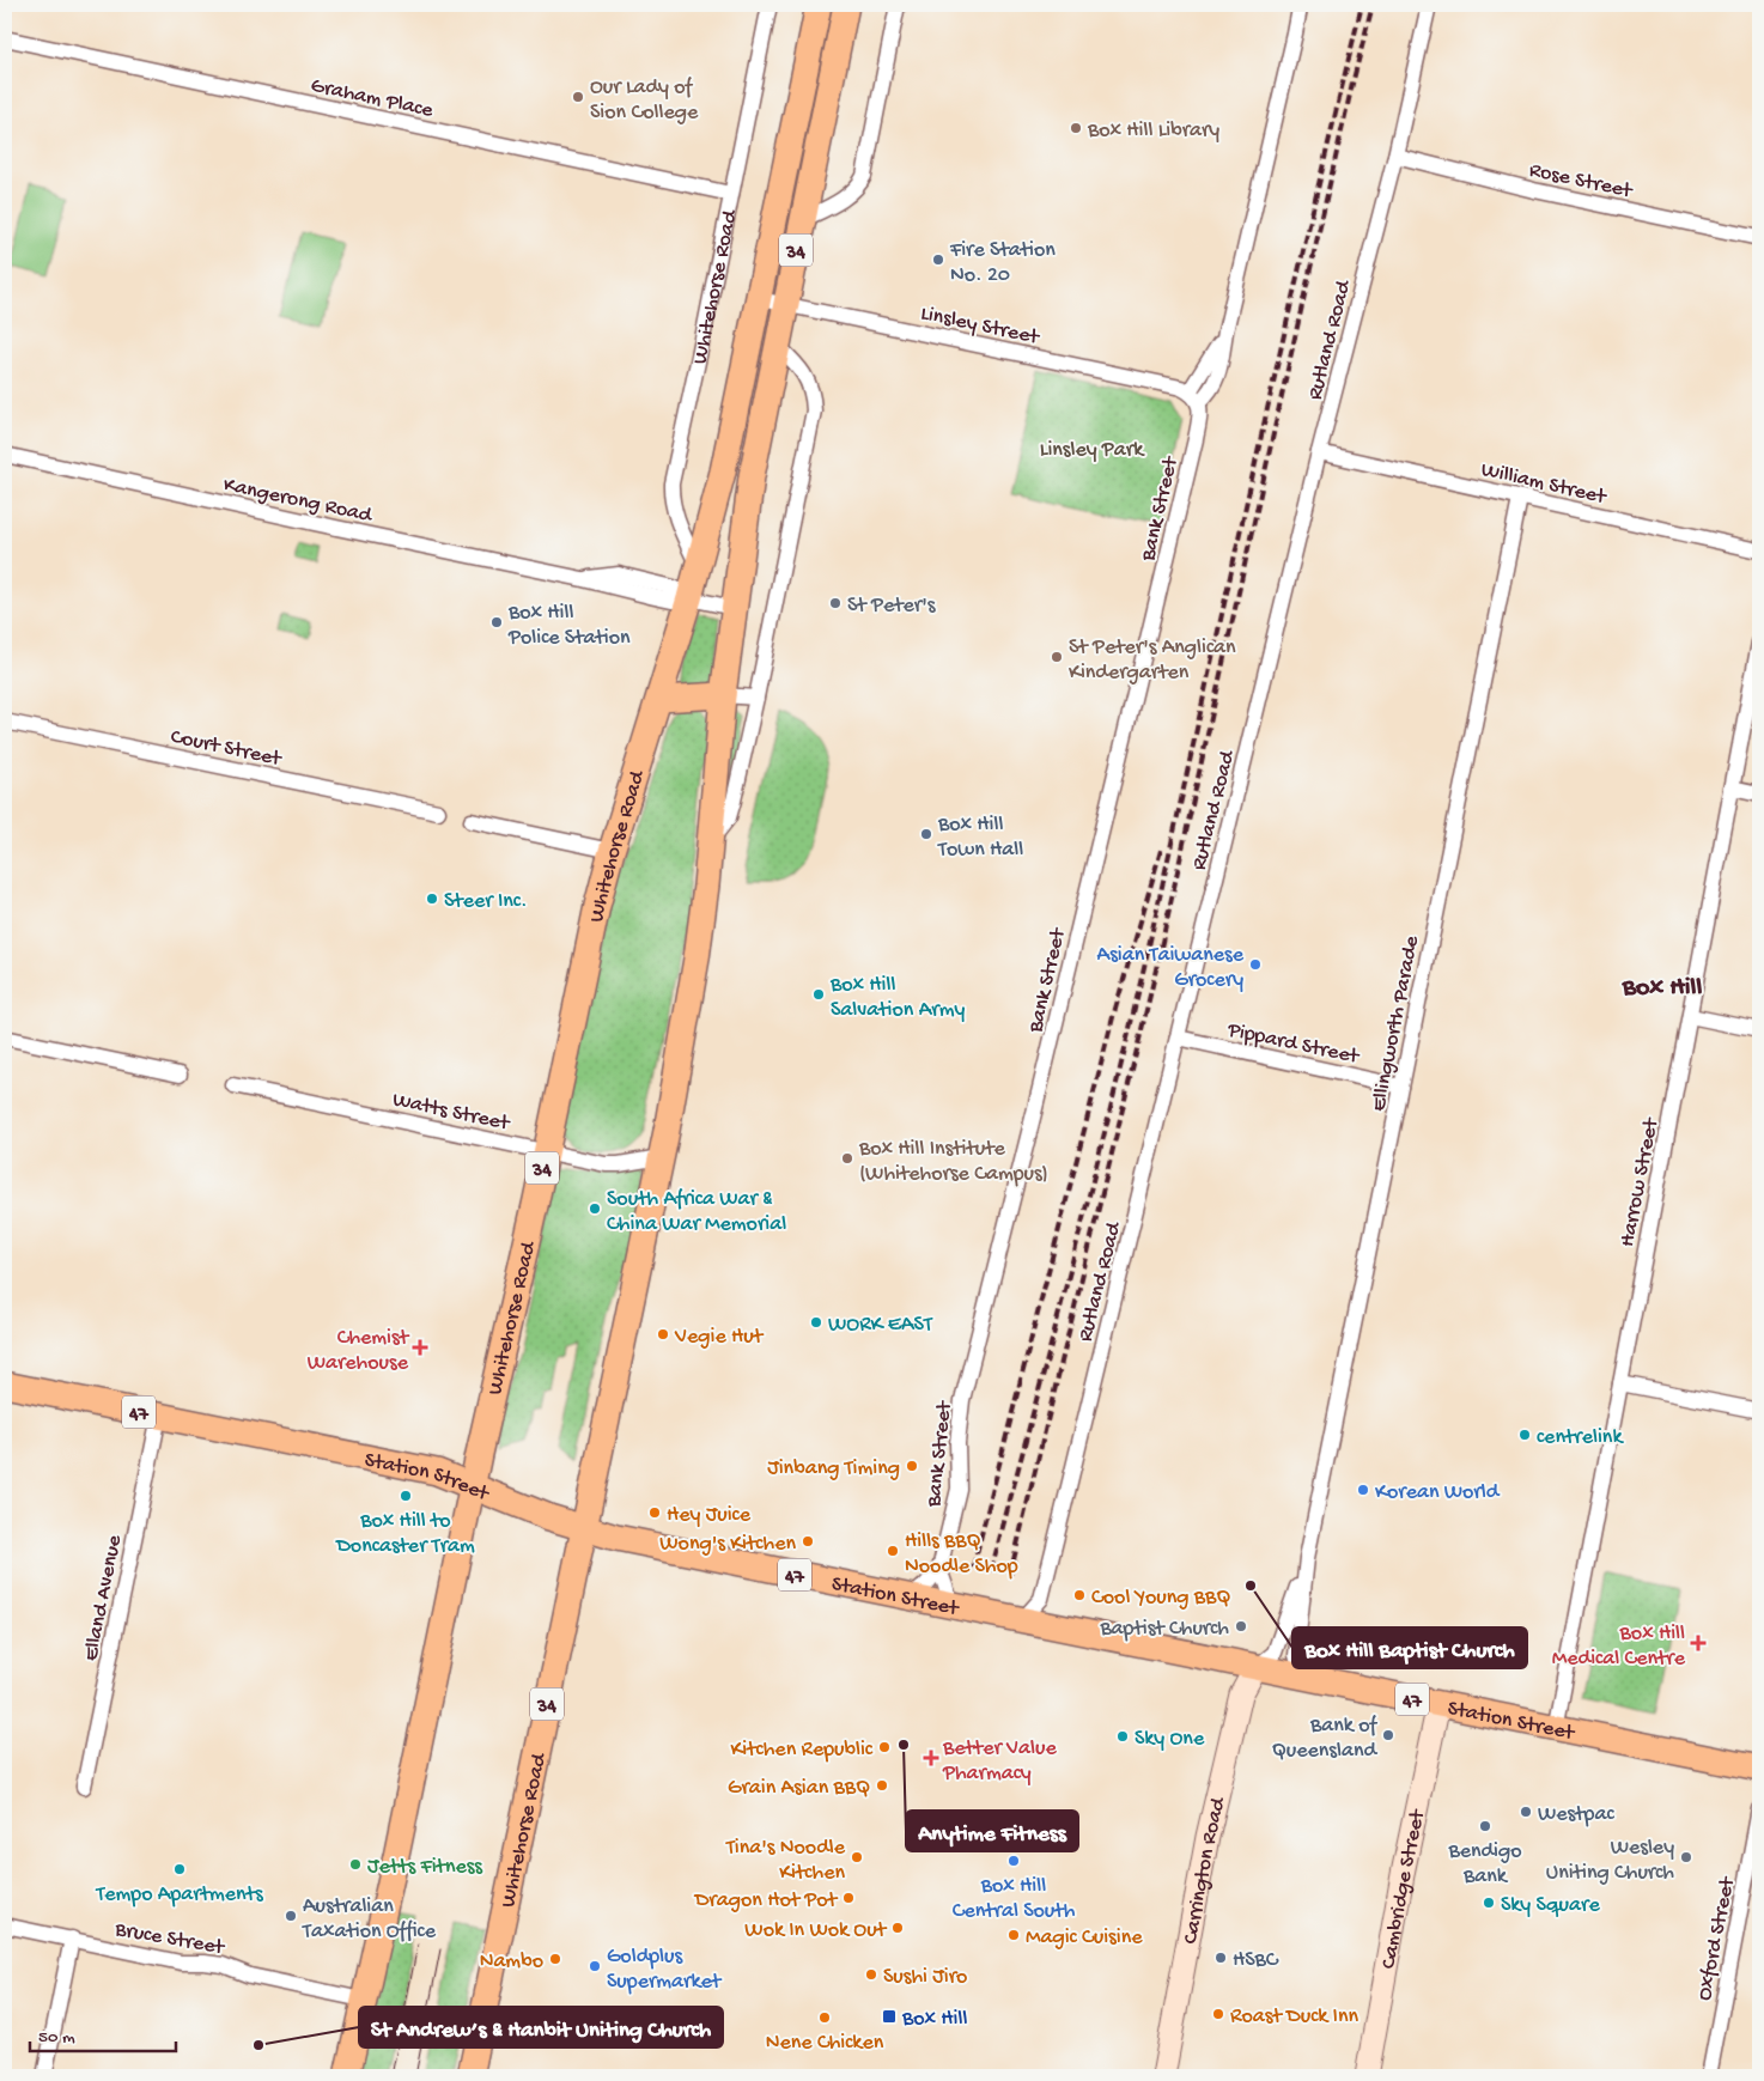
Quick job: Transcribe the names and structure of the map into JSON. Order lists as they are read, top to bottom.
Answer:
{
  "streets": {
    "main road": [
      "34",
      "Whitehorse Road",
      "47",
      "Station Street"
    ],
    "street": [
      "Graham Place",
      "Rose Street",
      "Linsley Street",
      "Rutland Road",
      "William Street",
      "Kangerong Road",
      "Bank Street",
      "Court Street",
      "Ellingworth Parade",
      "Pippard Street",
      "Watts Street",
      "Harrow Street",
      "Elland Avenue",
      "Carrington Road",
      "Cambridge Street",
      "Bruce Street",
      "Oxford Street"
    ]
  },
  "crossings": [
    ["Graham Place", "Whitehorse Road"],
    ["Rose Street", "Rutland Road"],
    ["Whitehorse Road", "Linsley Street"],
    ["Whitehorse Road", "Kangerong Road"],
    ["Whitehorse Road", "Watts Street"],
    ["Whitehorse Road", "Station Street"],
    ["Whitehorse Road", "Bruce Street"],
    ["Linsley Street", "Bank Street"],
    ["Rutland Road", "William Street"],
    ["Rutland Road", "Pippard Street"],
    ["Rutland Road", "Station Street"],
    ["William Street", "Ellingworth Parade"],
    ["Ellingworth Parade", "Pippard Street"],
    ["Ellingworth Parade", "Station Street"],
    ["Ellingworth Parade", "Carrington Road"],
    ["Harrow Street", "Station Street"],
    ["Station Street", "Elland Avenue"],
    ["Station Street", "Carrington Road"],
    ["Station Street", "Cambridge Street"]
  ],
  "districts": ["Box Hill"],
  "parks": ["Linsley Park"],
  "places": {
    "other": [
      "Our Lady of Sion College",
      "Box Hill Library",
      "Fire Station No. 20",
      "St Peter's",
      "Box Hill Police Station",
      "St Peter's Anglican Kindergarten",
      "Box Hill Town Hall",
      "Steer Inc.",
      "Asian Taiwanese Grocery",
      "Box Hill Salvation Army",
      "Box Hill Institute (Whitehorse Campus)",
      "South Africa War & China War Memorial",
      "WORK EAST",
      "Vegie Hut",
      "centrelink",
      "Jinbang Timing",
      "Korean World",
      "Box Hill to Doncaster Tram",
      "Hey Juice",
      "Wong's Kitchen",
      "Hills BBQ Noodle Shop",
      "Box Hill Baptist Church",
      "Cool Young BBQ",
      "Baptist Church",
      "Bank of Queensland",
      "Sky One",
      "Anytime Fitness",
      "Kitchen Republic",
      "Grain Asian BBQ",
      "Westpac",
      "Bendigo Bank",
      "Tina's Noodle Kitchen",
      "Wesley Uniting Church",
      "Box Hill Central South",
      "Jetts Fitness",
      "Tempo Apartments",
      "Dragon Hot Pot",
      "Sky Square",
      "Australian Taxation Office",
      "Wok In Wok Out",
      "Magic Cuisine",
      "HSBC",
      "Nambo",
      "Goldplus Supermarket",
      "Sushi Jiro",
      "Roast Duck Inn",
      "Nene Chicken",
      "St Andrew’s & Hanbit Uniting Church"
    ],
    "health": ["Chemist Warehouse", "Box Hill Medical Centre", "Better Value Pharmacy"],
    "transit": ["Box Hill"]
  },
  "scale_bar": "50 m"
}
